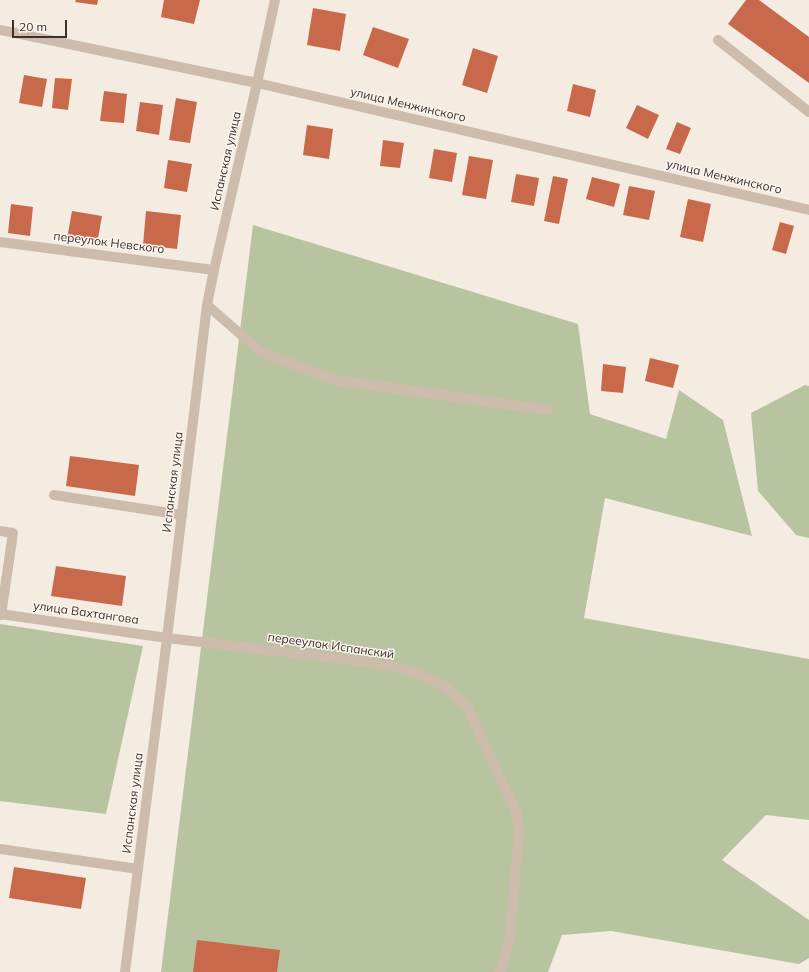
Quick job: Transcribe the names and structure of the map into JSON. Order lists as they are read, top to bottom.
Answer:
{
  "streets": {
    "street": [
      "улица Менжинского",
      "Испанская улица",
      "переулок Невского",
      "улица Вахтангова",
      "перееулок Испанский"
    ]
  },
  "crossings": [
    ["улица Менжинского", "Испанская улица"],
    ["Испанская улица", "переулок Невского"],
    ["Испанская улица", "улица Вахтангова"],
    ["Испанская улица", "перееулок Испанский"],
    ["улица Вахтангова", "перееулок Испанский"]
  ],
  "scale_bar": "20 m"
}
